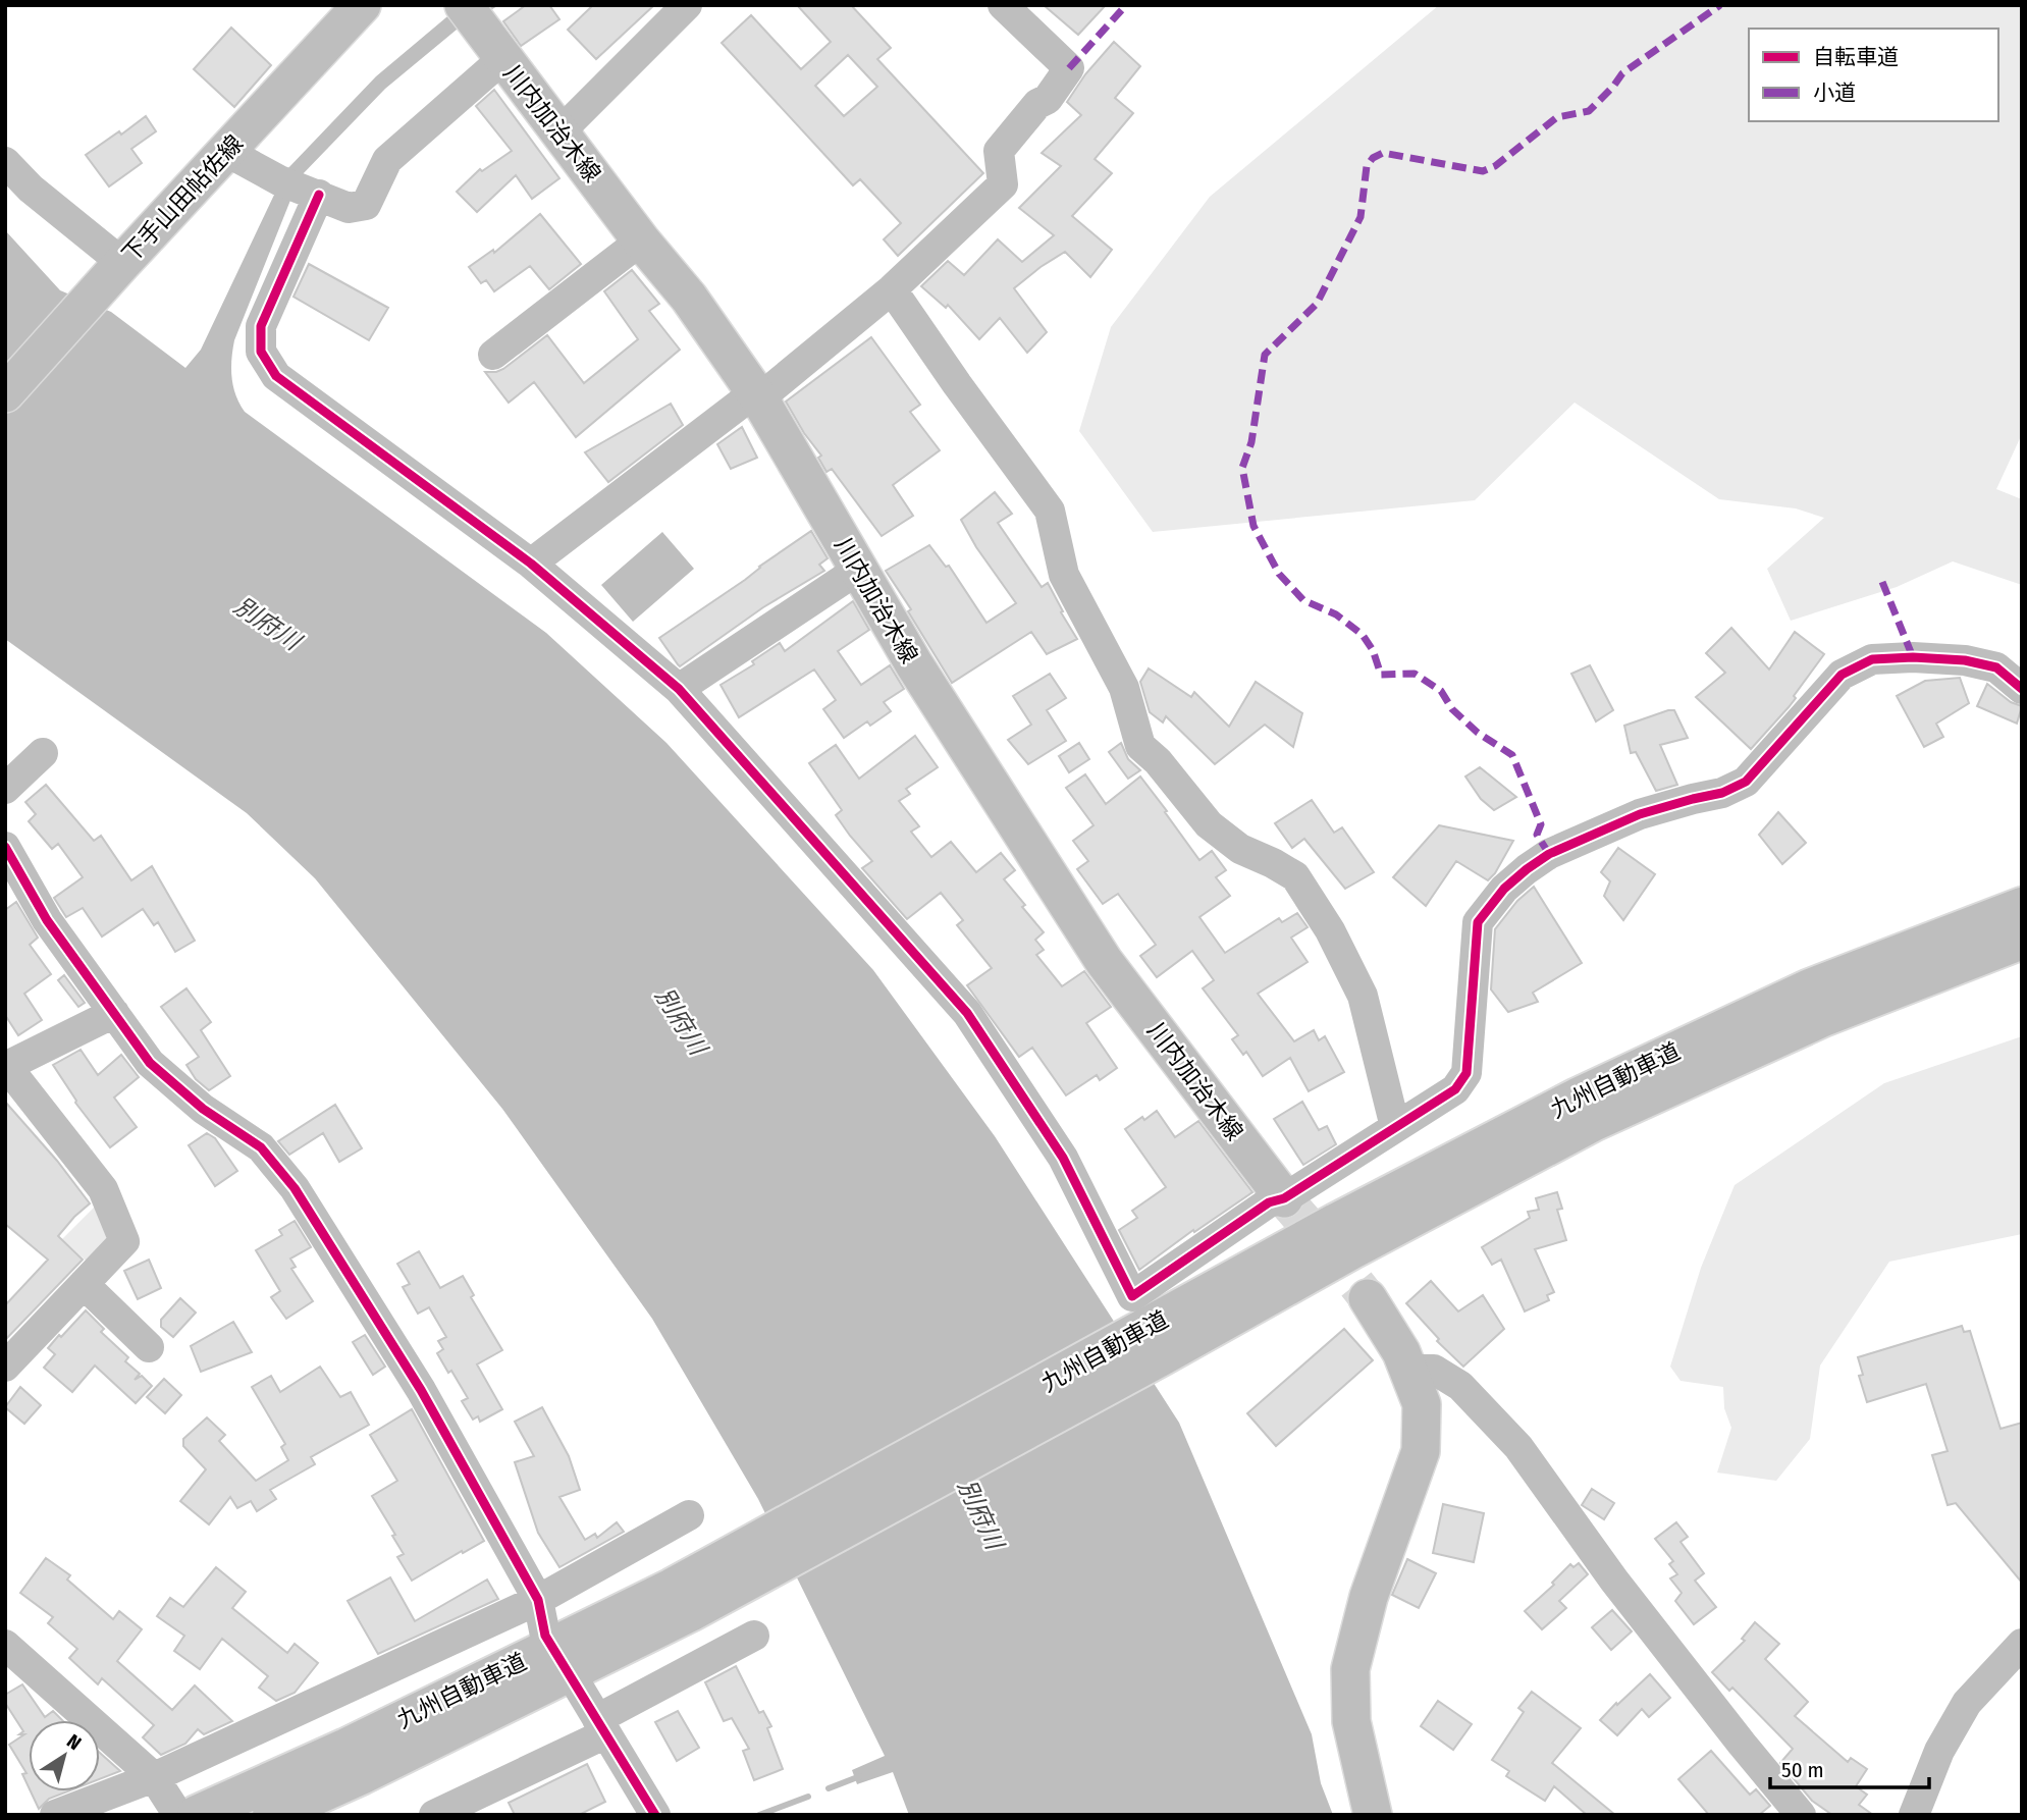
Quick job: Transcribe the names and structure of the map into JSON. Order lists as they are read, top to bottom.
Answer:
{
  "streets": {
    "highway": ["九州自動車道"],
    "main road": ["川内加治木線", "下手山田帖佐線"]
  },
  "water": ["別府川"],
  "legend": ["自転車道", "小道"],
  "scale_bar": "50 m",
  "north": "top right"
}
